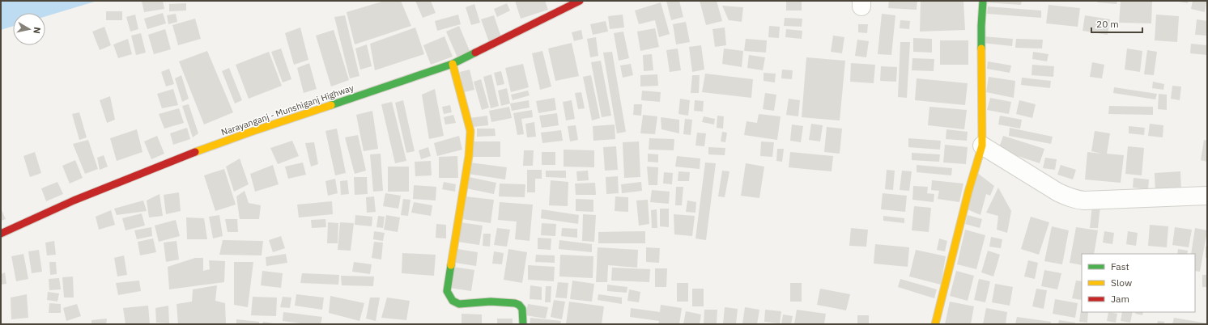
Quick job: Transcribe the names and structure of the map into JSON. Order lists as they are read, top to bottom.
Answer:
{
  "streets": {
    "street": ["Narayanganj - Munshiganj Highway"]
  },
  "legend": ["Fast", "Slow", "Jam"],
  "scale_bar": "20 m",
  "north": "right"
}
